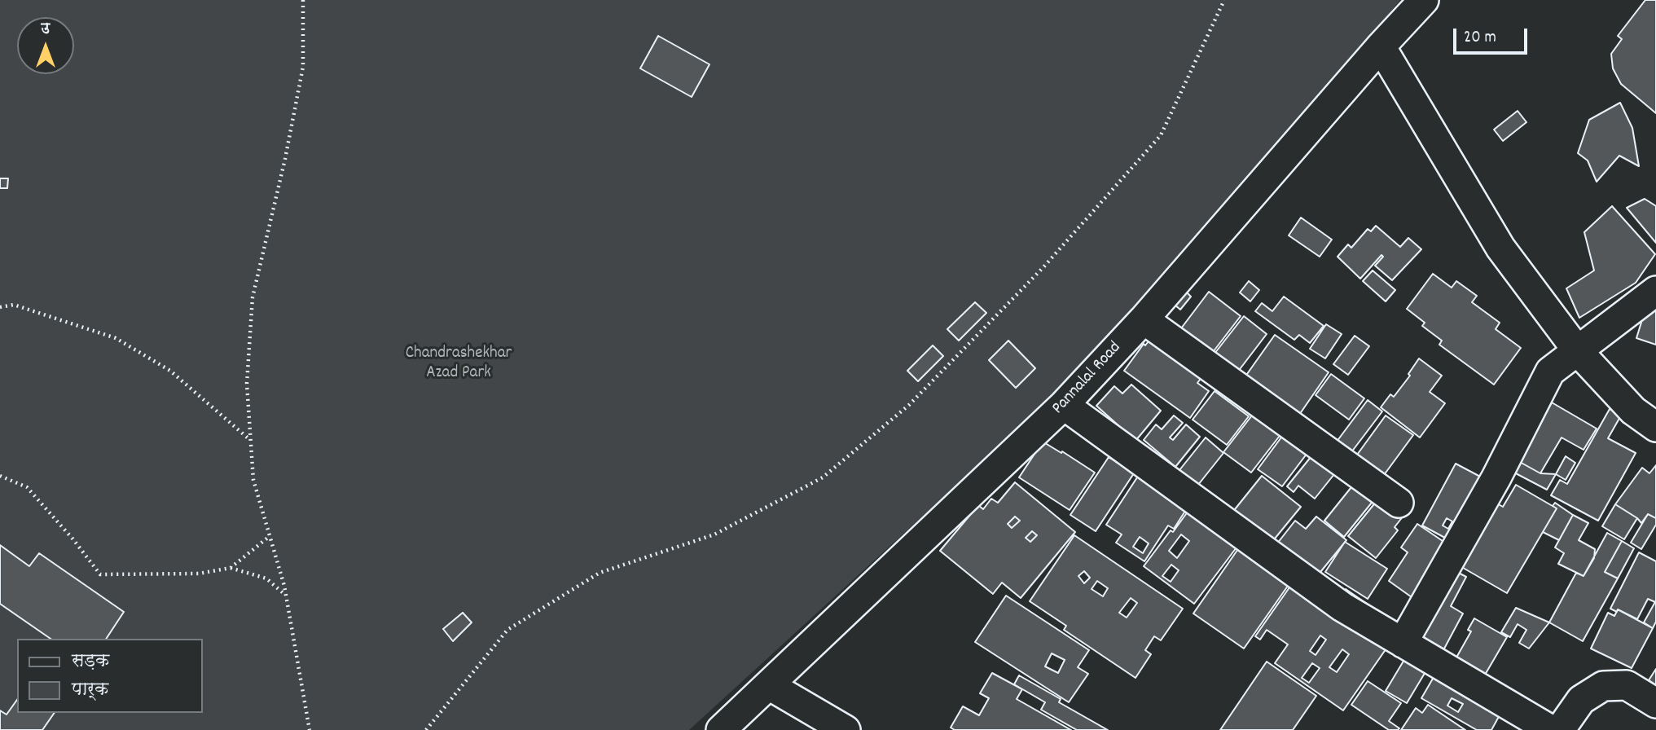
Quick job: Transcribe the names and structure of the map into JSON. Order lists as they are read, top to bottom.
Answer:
{
  "streets": {
    "street": ["Pannalal Road"]
  },
  "parks": ["Chandrashekhar Azad Park"],
  "legend": ["सड़क", "पार्क"],
  "scale_bar": "20 m",
  "north": "top"
}
